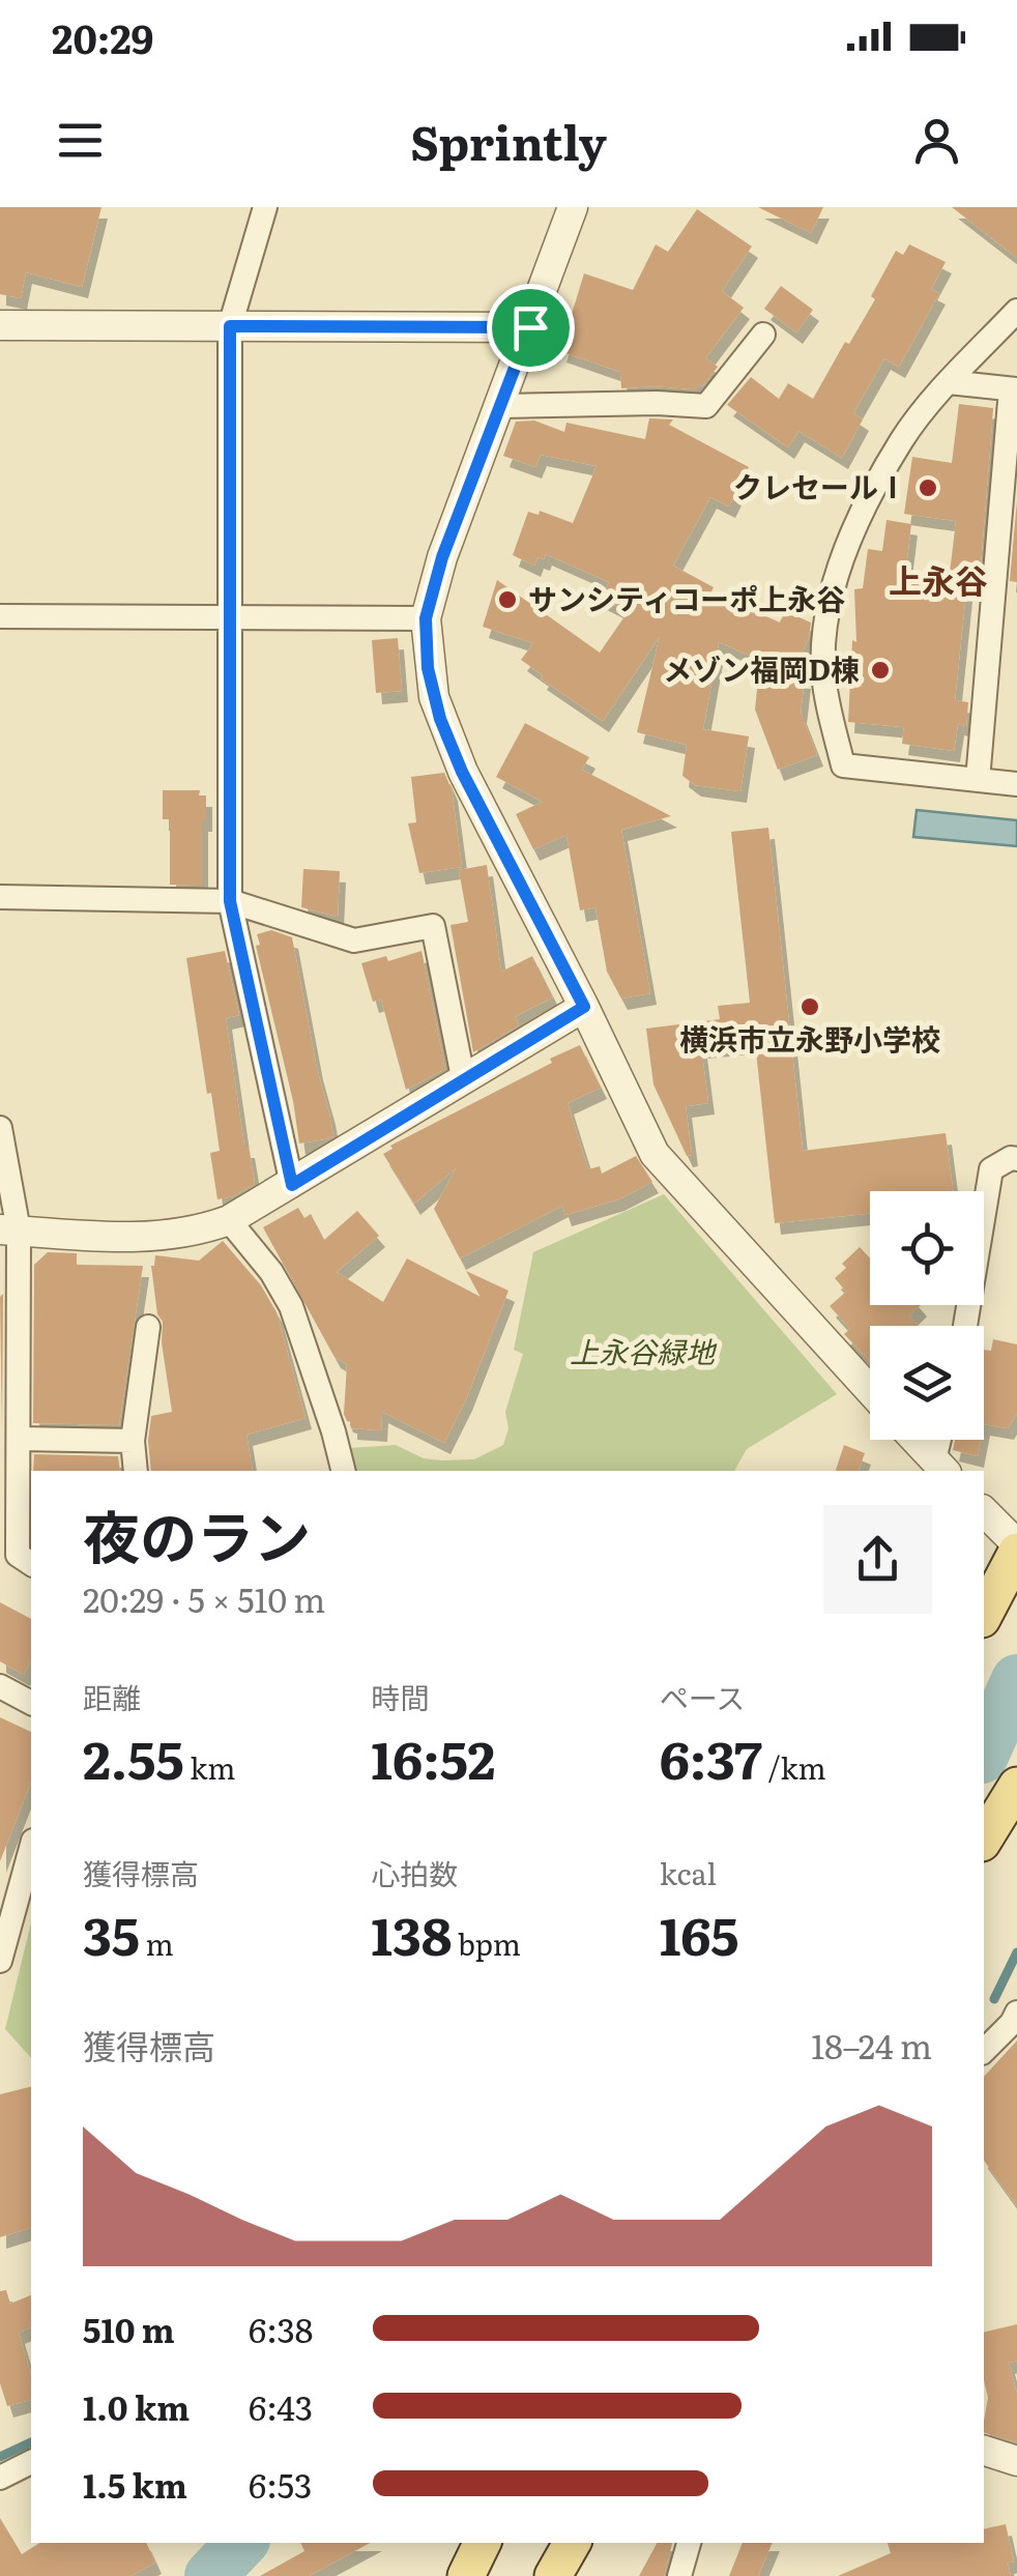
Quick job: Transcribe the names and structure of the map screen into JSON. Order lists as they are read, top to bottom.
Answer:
{
  "districts": ["上永谷"],
  "parks": ["上永谷緑地"],
  "places": [
    "クレセールⅠ",
    "サンシティコーポ上永谷",
    "メゾン福岡D棟",
    "横浜市立永野小学校"
  ],
  "page": {
    "status": "20:29",
    "header": "Sprintly",
    "heading": ["夜のラン", "20:29 · 5 × 510 m"],
    "stats": [
      ["距離", "2.55 km"],
      ["時間", "16:52"],
      ["ペース", "6:37 /km"],
      ["獲得標高", "35 m"],
      ["心拍数", "138 bpm"],
      ["kcal", "165"]
    ],
    "chart": ["獲得標高", "18–24 m"],
    "list": [
      {
        "name": "510 m",
        "note": "6:38"
      },
      {
        "name": "1.0 km",
        "note": "6:43"
      },
      {
        "name": "1.5 km",
        "note": "6:53"
      }
    ]
  }
}
